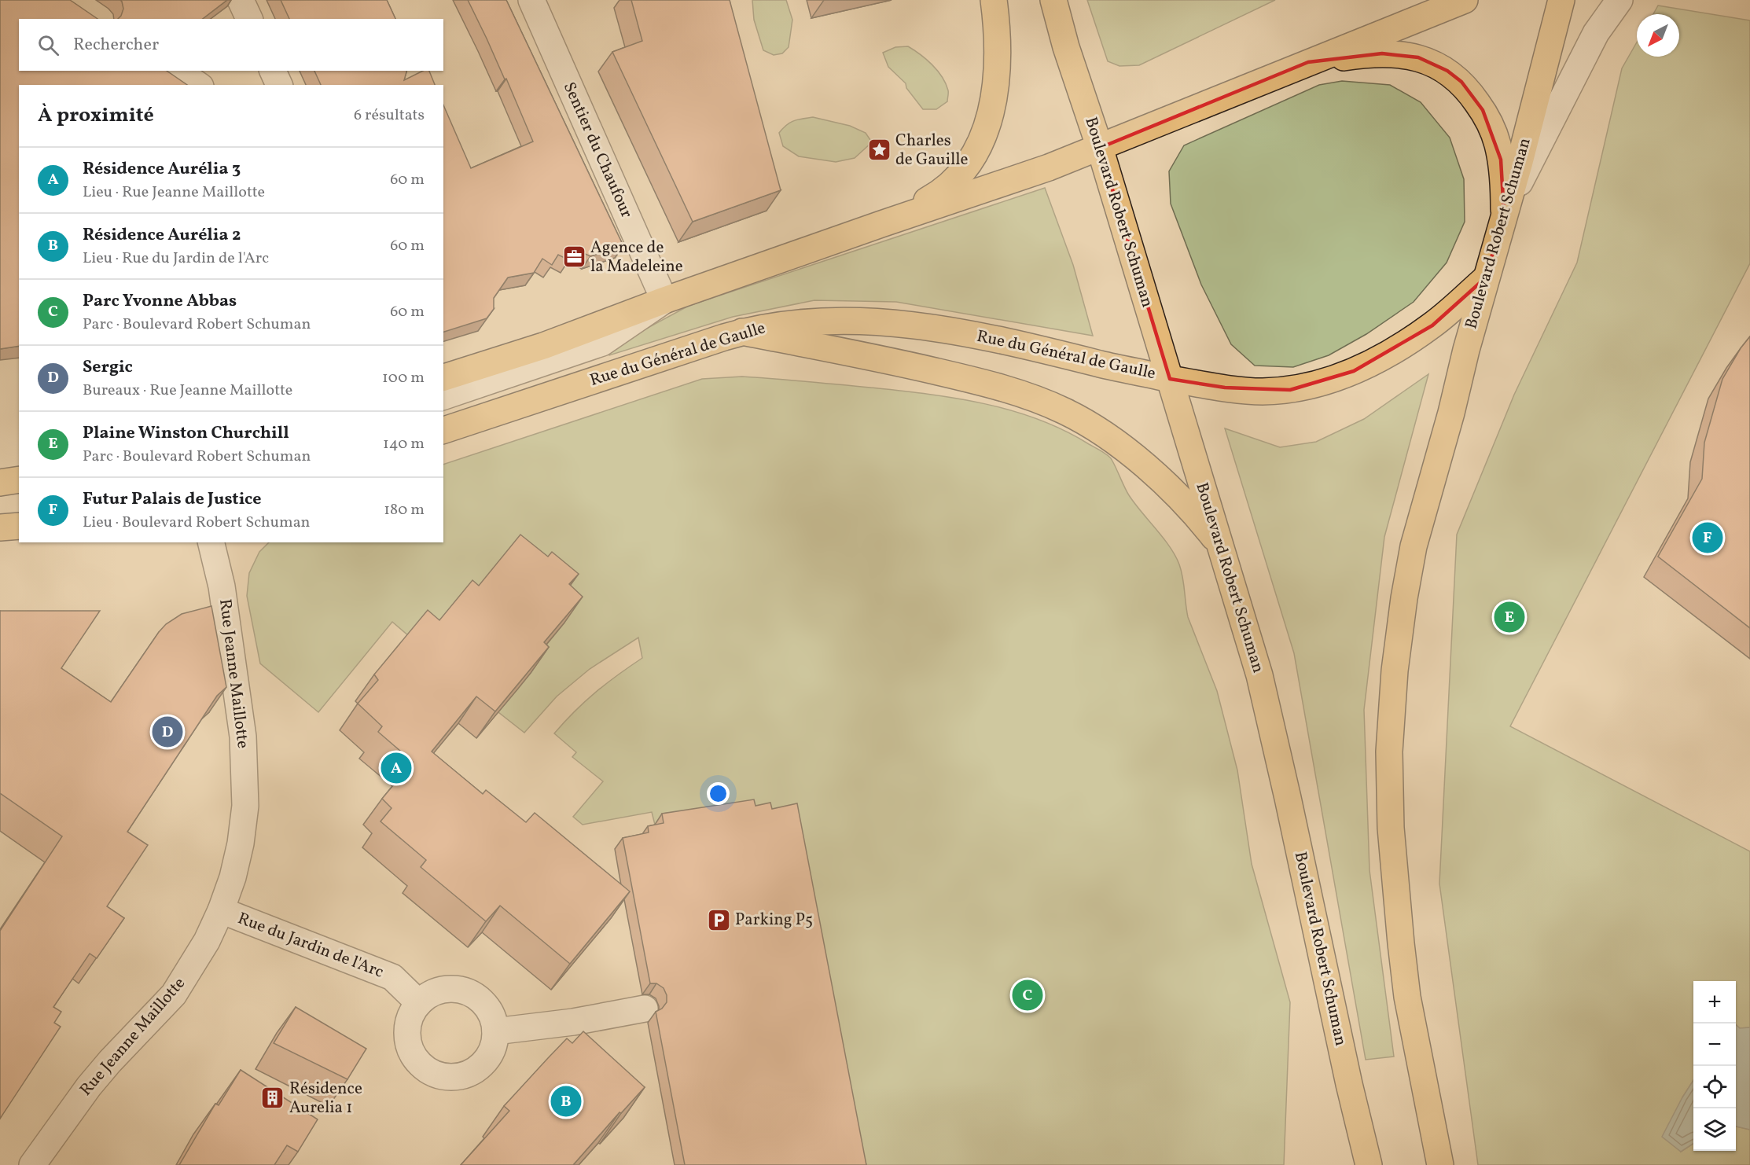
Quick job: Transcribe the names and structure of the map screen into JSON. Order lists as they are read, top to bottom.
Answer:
{
  "streets": {
    "main road": ["Boulevard Robert Schuman", "Rue du Général de Gaulle"],
    "street": ["Sentier du Chaufour", "Rue Jeanne Maillotte", "Rue du Jardin de l'Arc"]
  },
  "crossings": [
    ["Sentier du Chaufour", "Rue du Général de Gaulle"],
    ["Boulevard Robert Schuman", "Rue du Général de Gaulle"],
    ["Rue Jeanne Maillotte", "Rue du Jardin de l'Arc"]
  ],
  "places": {
    "place": ["Charles de Gauille"],
    "office": ["Agence de la Madeleine"],
    "parking": ["Parking P5"],
    "building": ["Résidence Aurelia 1"]
  },
  "north": "bottom left",
  "page": {
    "search": "Rechercher",
    "heading": ["À proximité", "6 résultats"],
    "list": [
      {
        "mark": "A",
        "name": "Résidence Aurélia 3",
        "note": "Lieu · Rue Jeanne Maillotte",
        "value": "60 m"
      },
      {
        "mark": "B",
        "name": "Résidence Aurélia 2",
        "note": "Lieu · Rue du Jardin de l'Arc",
        "value": "60 m"
      },
      {
        "mark": "C",
        "name": "Parc Yvonne Abbas",
        "note": "Parc · Boulevard Robert Schuman",
        "value": "60 m"
      },
      {
        "mark": "D",
        "name": "Sergic",
        "note": "Bureaux · Rue Jeanne Maillotte",
        "value": "100 m"
      },
      {
        "mark": "E",
        "name": "Plaine Winston Churchill",
        "note": "Parc · Boulevard Robert Schuman",
        "value": "140 m"
      },
      {
        "mark": "F",
        "name": "Futur Palais de Justice",
        "note": "Lieu · Boulevard Robert Schuman",
        "value": "180 m"
      }
    ],
    "pins": [
      "F",
      "E",
      "D",
      "A",
      "C",
      "B"
    ],
    "map_buttons": ["+", "−"]
  }
}
